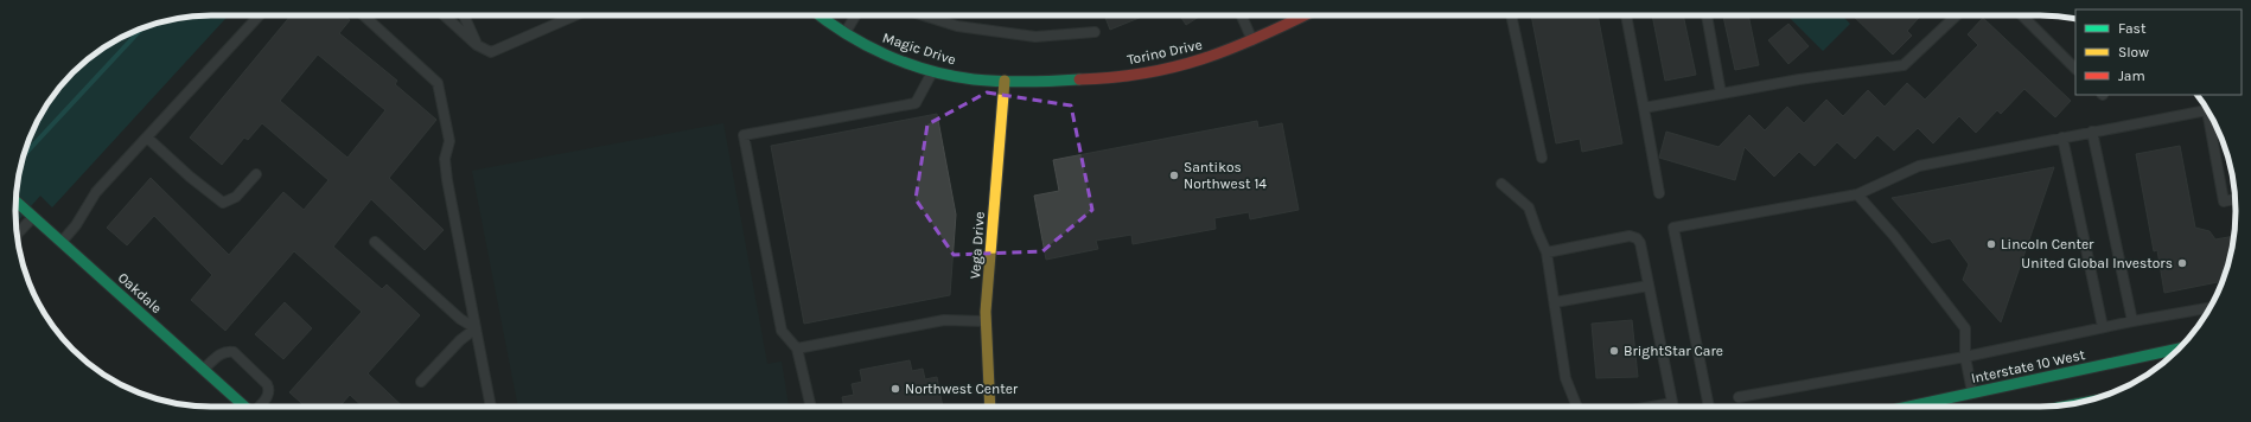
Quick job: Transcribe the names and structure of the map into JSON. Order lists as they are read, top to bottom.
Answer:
{
  "streets": {
    "main road": [
      "Magic Drive",
      "Torino Drive",
      "Vega Drive",
      "Oakdale",
      "Interstate 10 West"
    ]
  },
  "crossings": [
    ["Magic Drive", "Torino Drive"],
    ["Magic Drive", "Vega Drive"],
    ["Torino Drive", "Vega Drive"]
  ],
  "places": [
    "Santikos Northwest 14",
    "Lincoln Center",
    "United Global Investors",
    "BrightStar Care",
    "Northwest Center"
  ],
  "legend": ["Fast", "Slow", "Jam"]
}
